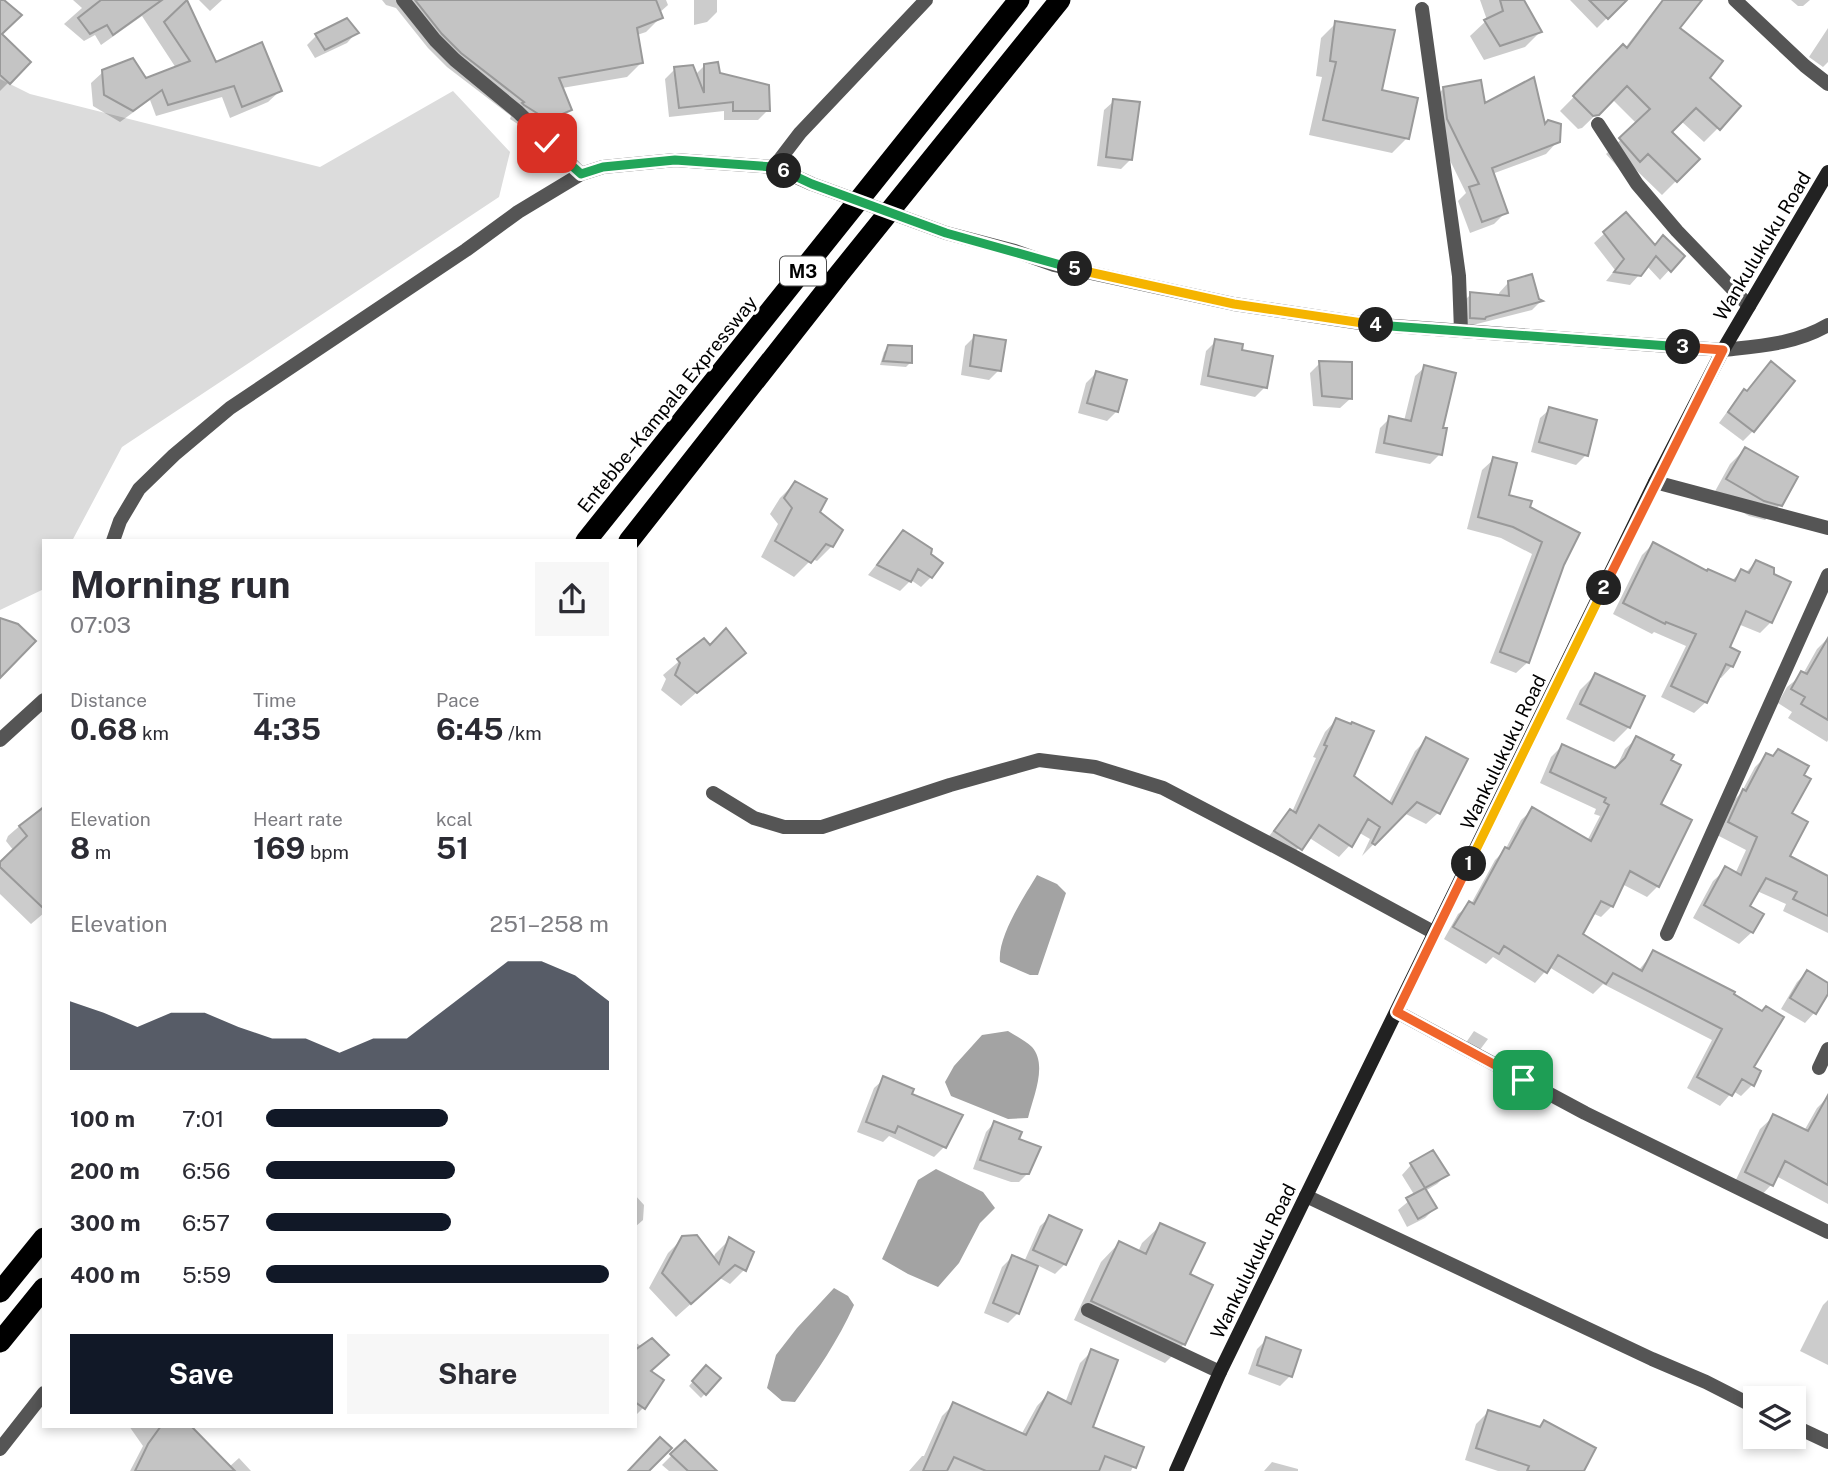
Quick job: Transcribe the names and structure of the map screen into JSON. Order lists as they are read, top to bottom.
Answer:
{
  "streets": {
    "highway": ["M3", "Entebbe–Kampala Expressway"],
    "main road": ["Wankulukuku Road"]
  },
  "page": {
    "pins": [
      "6",
      "5",
      "4",
      "3",
      "2",
      "1"
    ],
    "heading": ["Morning run", "07:03"],
    "stats": [
      ["Distance", "0.68 km"],
      ["Time", "4:35"],
      ["Pace", "6:45 /km"],
      ["Elevation", "8 m"],
      ["Heart rate", "169 bpm"],
      ["kcal", "51"]
    ],
    "chart": ["Elevation", "251–258 m"],
    "list": [
      {
        "name": "100 m",
        "note": "7:01"
      },
      {
        "name": "200 m",
        "note": "6:56"
      },
      {
        "name": "300 m",
        "note": "6:57"
      },
      {
        "name": "400 m",
        "note": "5:59"
      }
    ],
    "buttons": ["Save", "Share"]
  }
}
